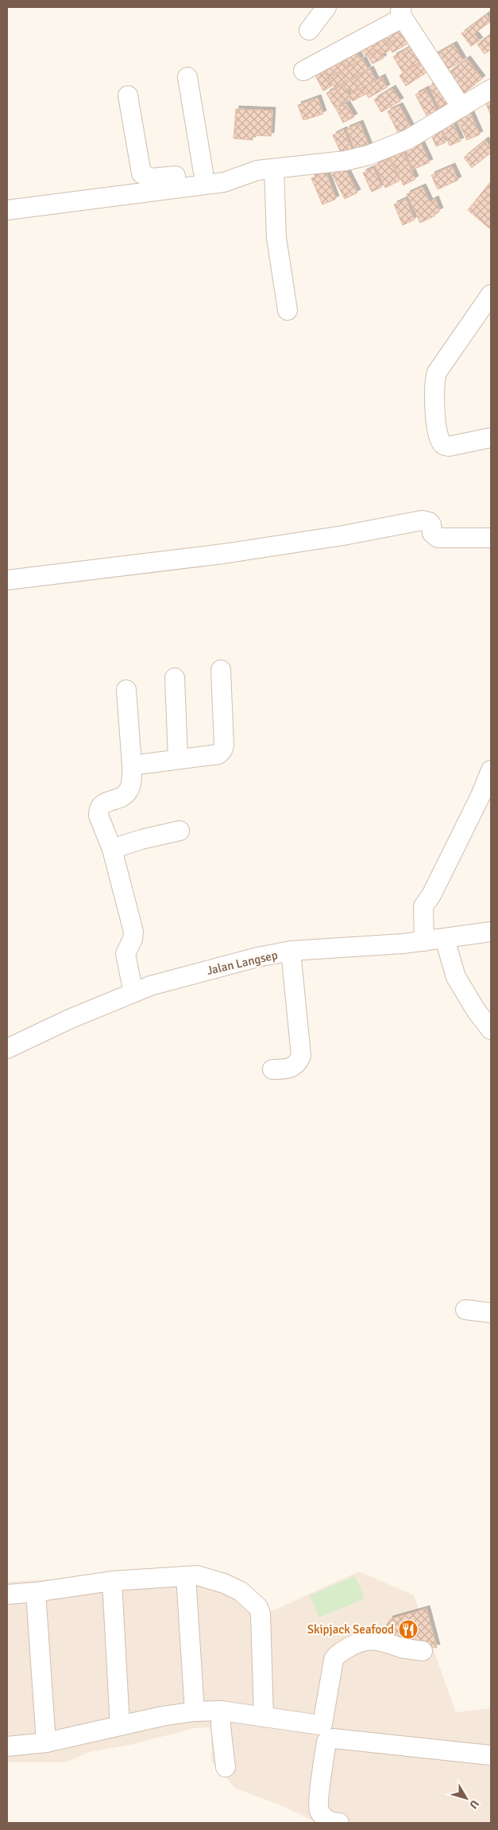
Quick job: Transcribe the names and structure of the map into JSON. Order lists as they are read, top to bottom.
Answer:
{
  "streets": {
    "street": ["Jalan Langsep"]
  },
  "places": {
    "restaurant": ["Skipjack Seafood"]
  },
  "north": "bottom right"
}
